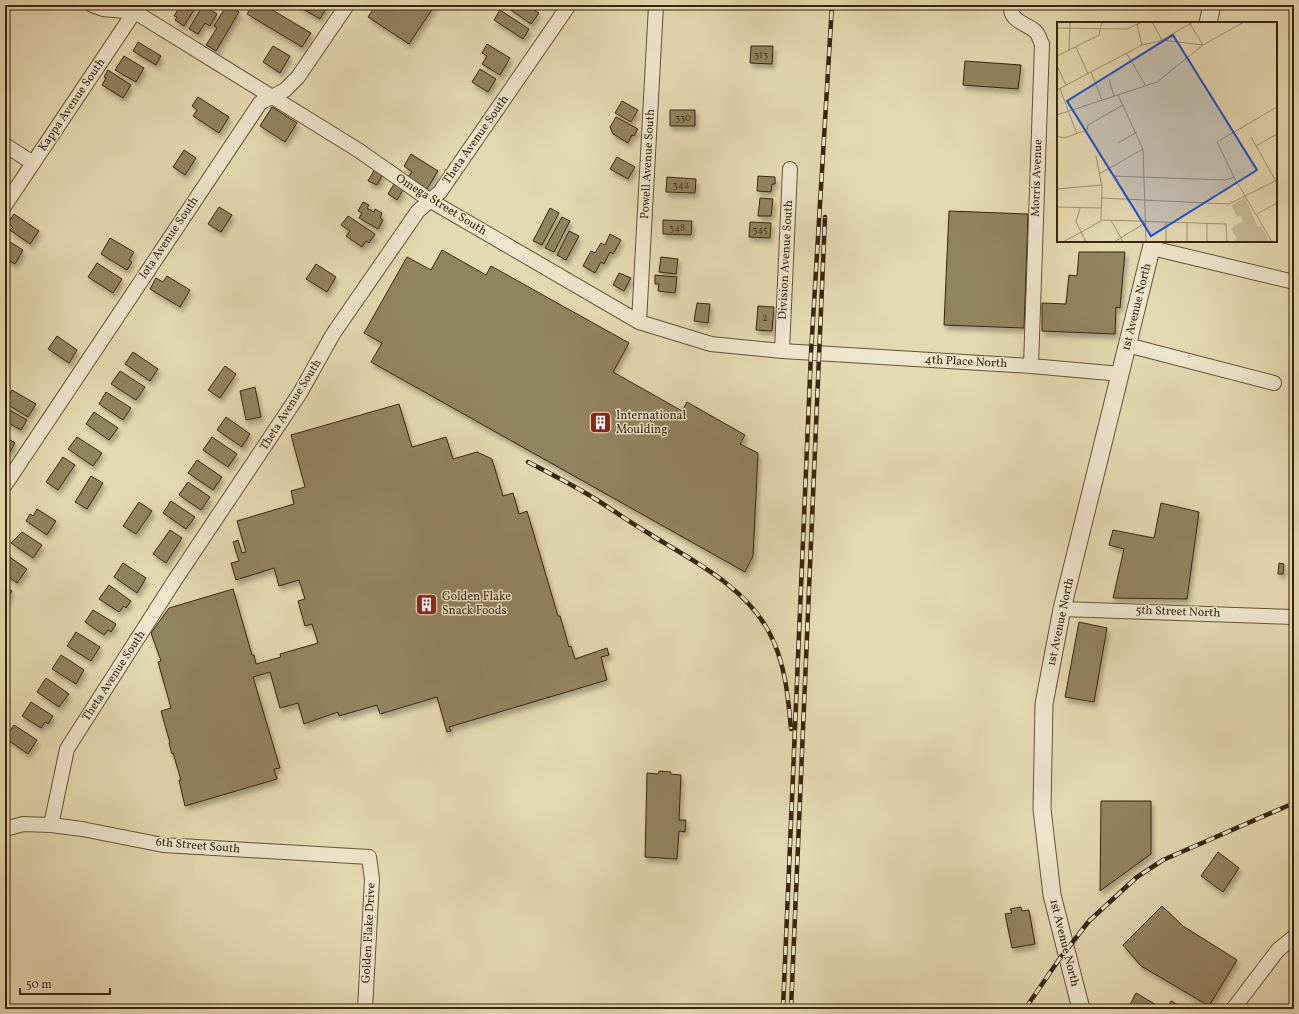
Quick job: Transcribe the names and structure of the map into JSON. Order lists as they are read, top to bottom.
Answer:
{
  "streets": {
    "street": [
      "Kappa Avenue South",
      "Theta Avenue South",
      "Powell Avenue South",
      "Morris Avenue",
      "Omega Street South",
      "Iota Avenue South",
      "Division Avenue South",
      "1st Avenue North",
      "4th Place North",
      "5th Street North",
      "6th Street South",
      "Golden Flake Drive"
    ]
  },
  "crossings": [
    ["Kappa Avenue South", "Omega Street South"],
    ["Theta Avenue South", "Omega Street South"],
    ["Theta Avenue South", "6th Street South"],
    ["Powell Avenue South", "Omega Street South"],
    ["Morris Avenue", "4th Place North"],
    ["Omega Street South", "Iota Avenue South"],
    ["Omega Street South", "Division Avenue South"],
    ["Omega Street South", "4th Place North"],
    ["1st Avenue North", "4th Place North"],
    ["1st Avenue North", "5th Street North"],
    ["6th Street South", "Golden Flake Drive"]
  ],
  "places": {
    "building": ["International Moulding", "Golden Flake Snack Foods"]
  },
  "house_numbers": [
    "313",
    "330",
    "342",
    "348",
    "345",
    "2"
  ],
  "scale_bar": "50 m"
}
